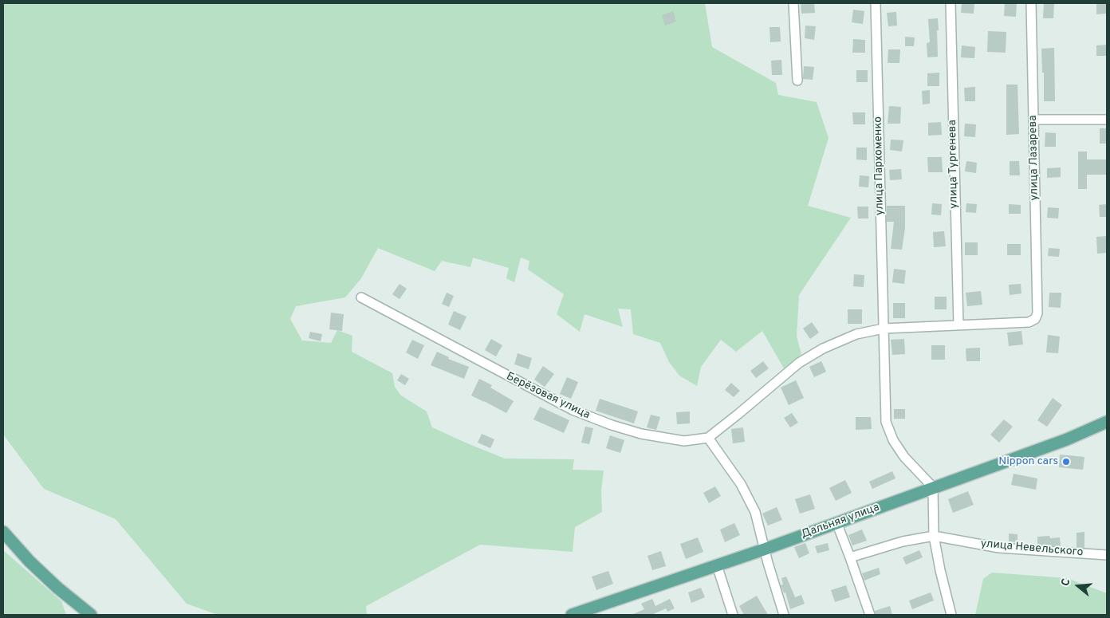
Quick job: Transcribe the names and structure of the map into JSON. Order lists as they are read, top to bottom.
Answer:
{
  "streets": {
    "main road": ["Дальняя улица"],
    "street": [
      "улица Лазарева",
      "улица Тургенева",
      "улица Пархоменко",
      "Берёзовая улица",
      "улица Невельского"
    ]
  },
  "crossings": [
    ["улица Лазарева", "улица Тургенева"],
    ["улица Пархоменко", "Дальняя улица"]
  ],
  "places": ["Nippon cars"],
  "north": "left"
}
